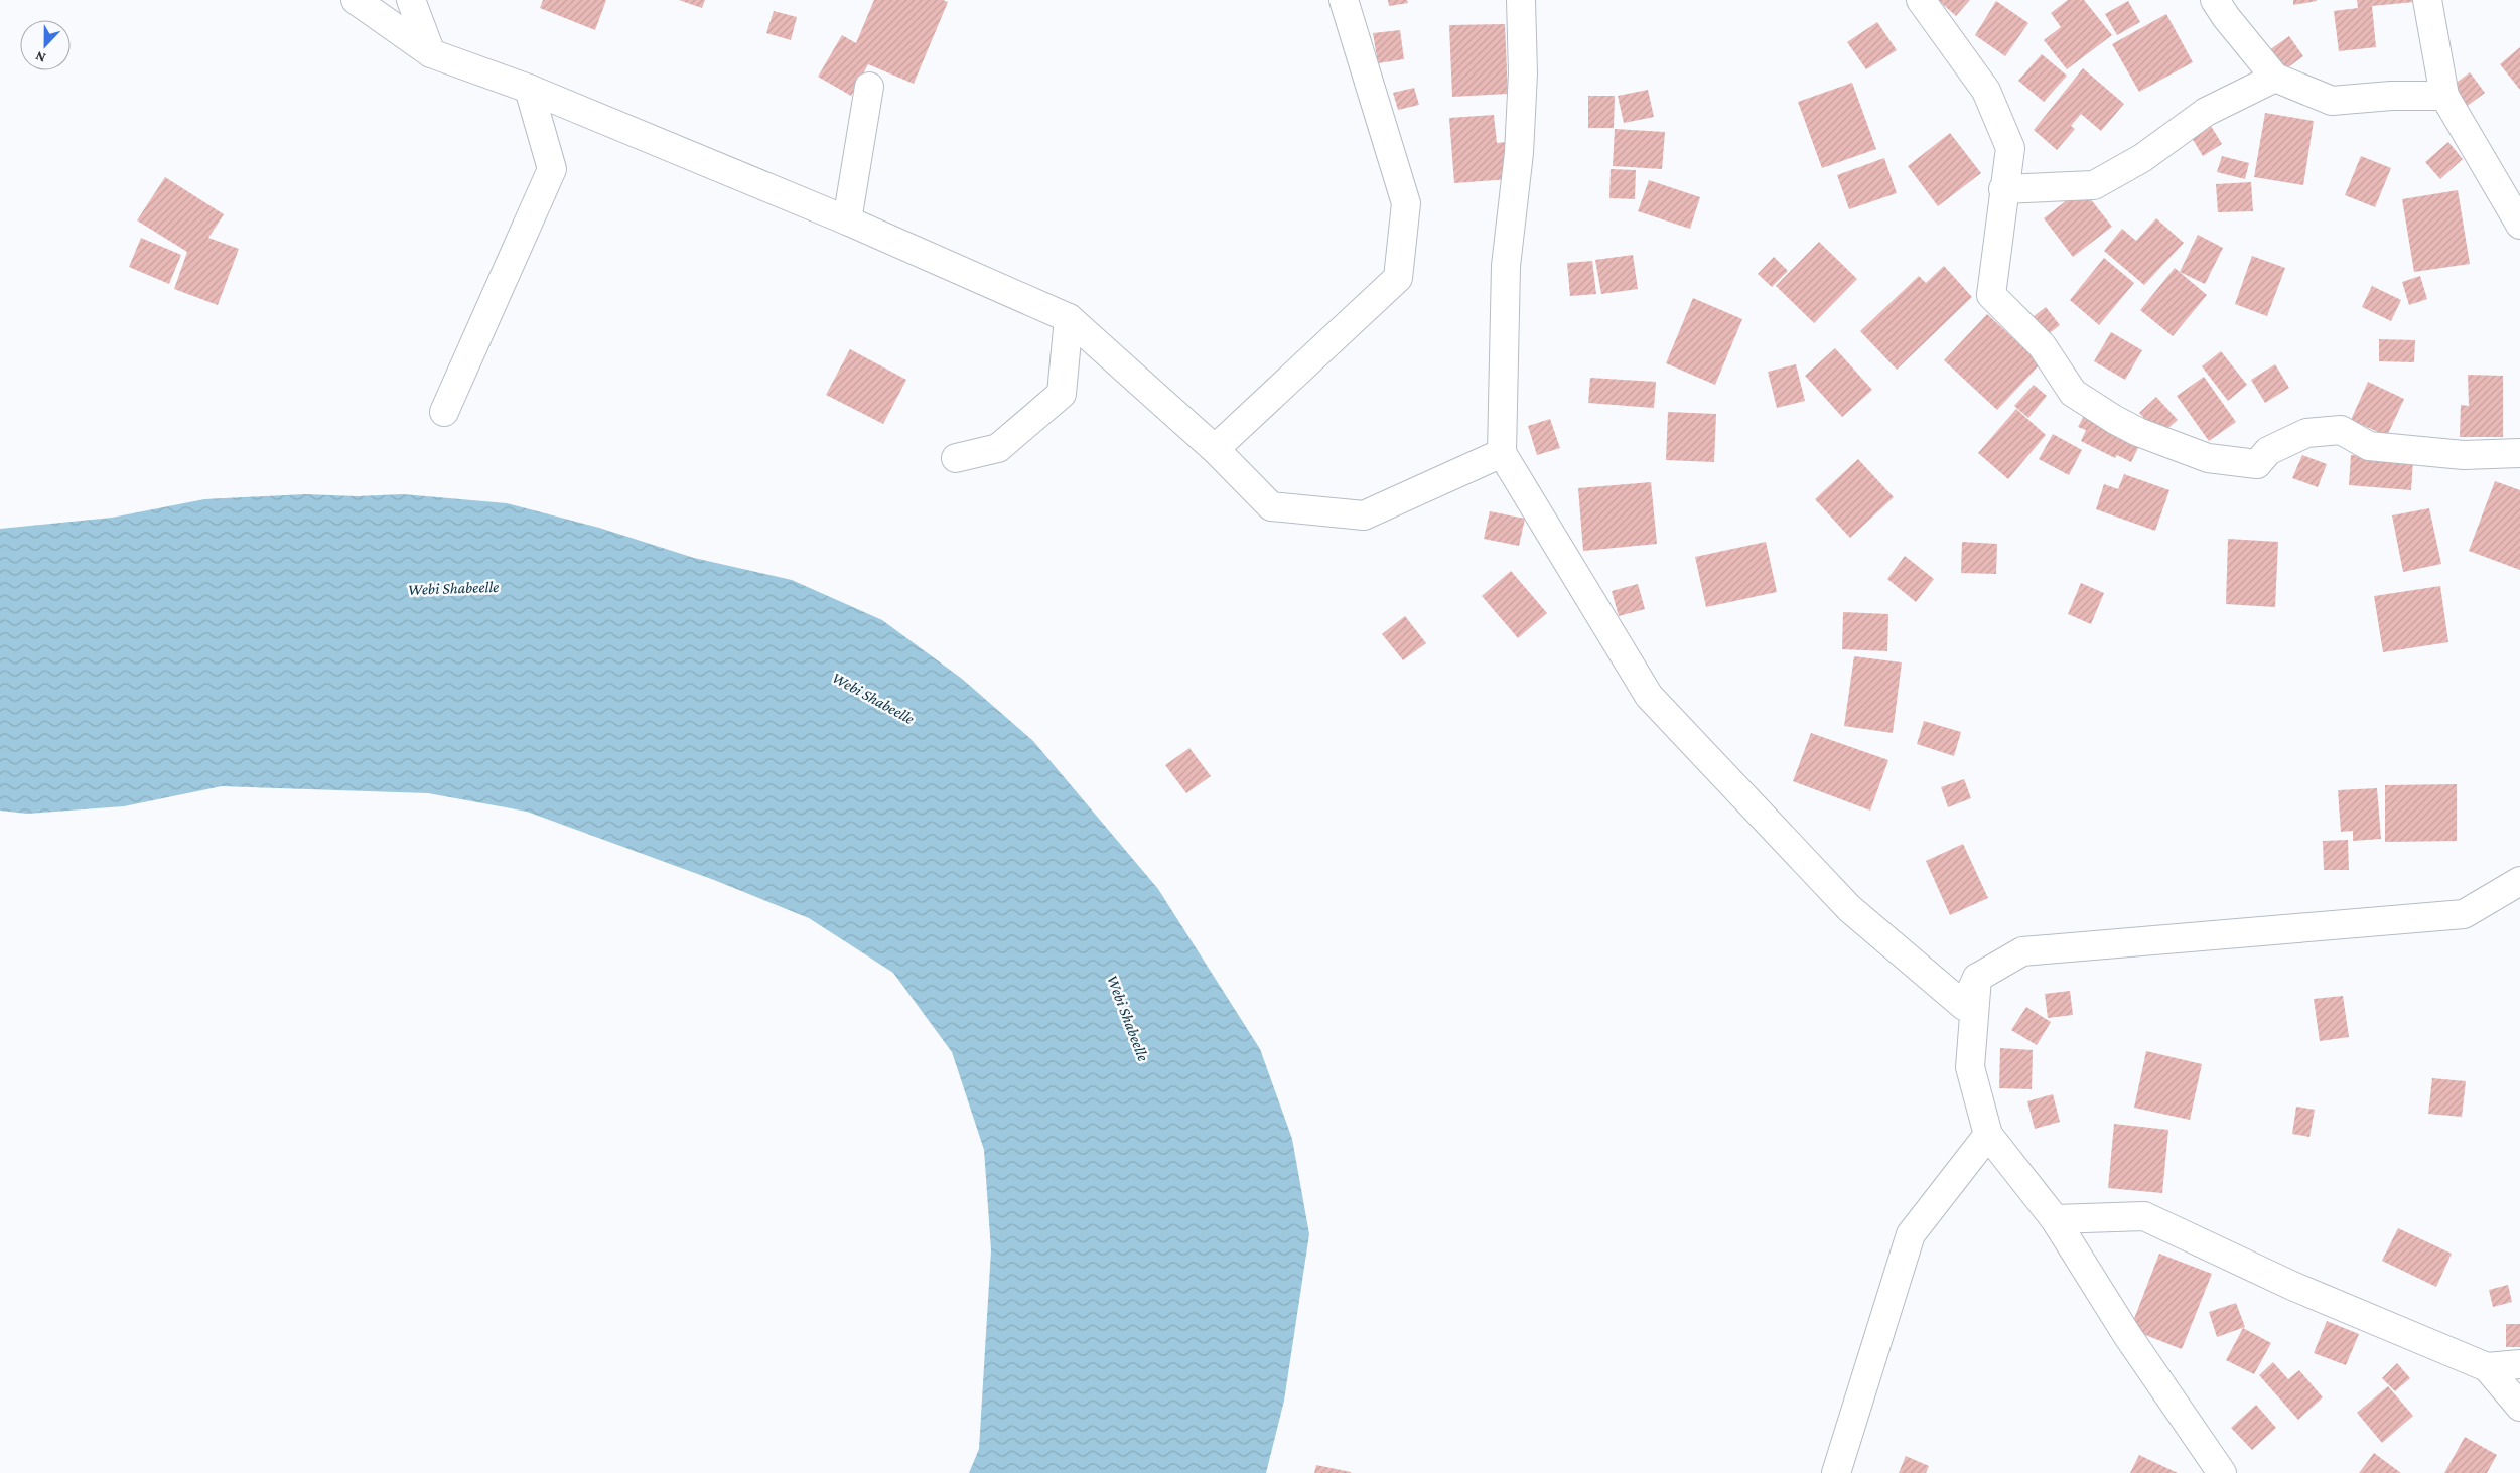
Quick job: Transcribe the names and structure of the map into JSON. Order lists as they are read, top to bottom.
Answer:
{
  "water": ["Webi Shabeelle"],
  "north": "bottom"
}
